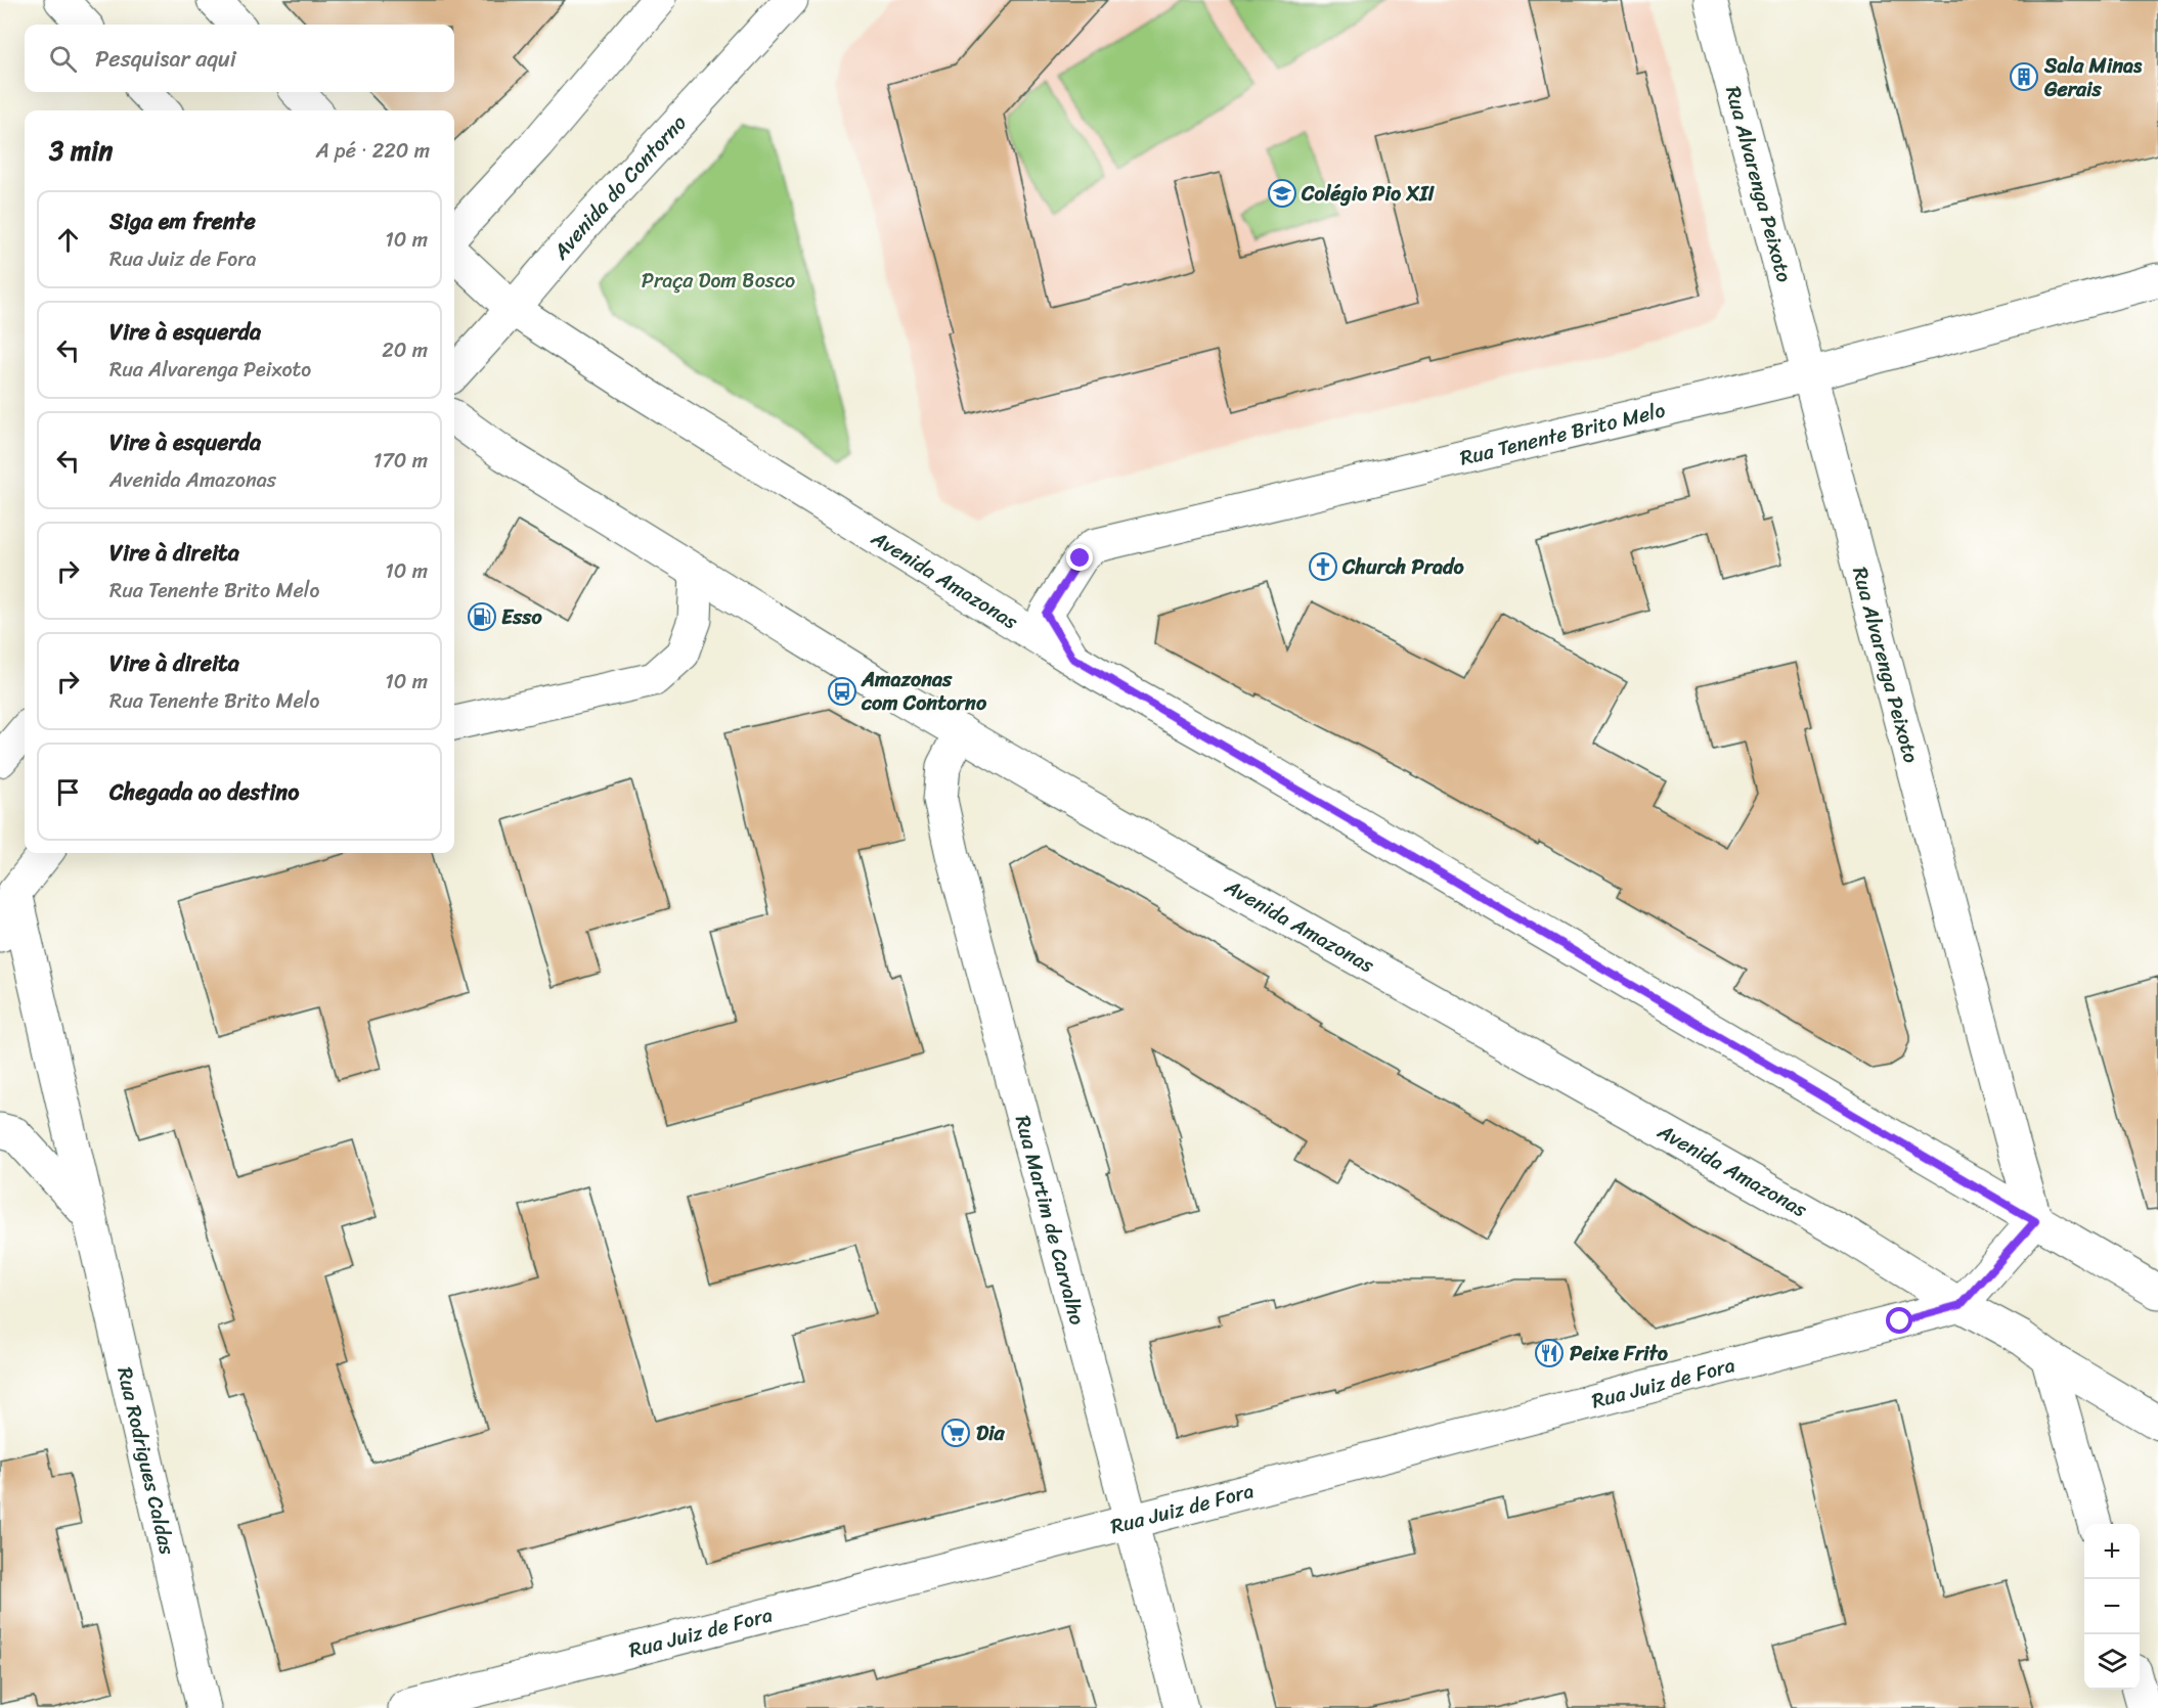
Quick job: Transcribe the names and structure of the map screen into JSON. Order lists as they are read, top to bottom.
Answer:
{
  "streets": {
    "street": [
      "Rua Alvarenga Peixoto",
      "Avenida do Contorno",
      "Rua Tenente Brito Melo",
      "Avenida Amazonas",
      "Rua Martim de Carvalho",
      "Rua Juiz de Fora",
      "Rua Rodrigues Caldas"
    ]
  },
  "crossings": [
    ["Rua Alvarenga Peixoto", "Rua Tenente Brito Melo"],
    ["Rua Alvarenga Peixoto", "Avenida Amazonas"],
    ["Avenida do Contorno", "Avenida Amazonas"],
    ["Rua Tenente Brito Melo", "Avenida Amazonas"],
    ["Avenida Amazonas", "Rua Martim de Carvalho"],
    ["Avenida Amazonas", "Rua Juiz de Fora"],
    ["Rua Martim de Carvalho", "Rua Juiz de Fora"]
  ],
  "parks": ["Praça Dom Bosco"],
  "places": {
    "building": ["Sala Minas Gerais"],
    "school or university": ["Colégio Pio XII"],
    "church": ["Church Prado"],
    "fuel station": ["Esso"],
    "bus stop": ["Amazonas com Contorno"],
    "restaurant": ["Peixe Frito"],
    "supermarket": ["Dia"]
  },
  "page": {
    "search": "Pesquisar aqui",
    "heading": ["3 min", "A pé · 220 m"],
    "list": [
      ["Siga em frente", "Rua Juiz de Fora", "10 m"],
      ["Vire à esquerda", "Rua Alvarenga Peixoto", "20 m"],
      ["Vire à esquerda", "Avenida Amazonas", "170 m"],
      ["Vire à direita", "Rua Tenente Brito Melo", "10 m"],
      ["Vire à direita", "Rua Tenente Brito Melo", "10 m"],
      "Chegada ao destino"
    ],
    "map_buttons": ["+", "−"]
  }
}
